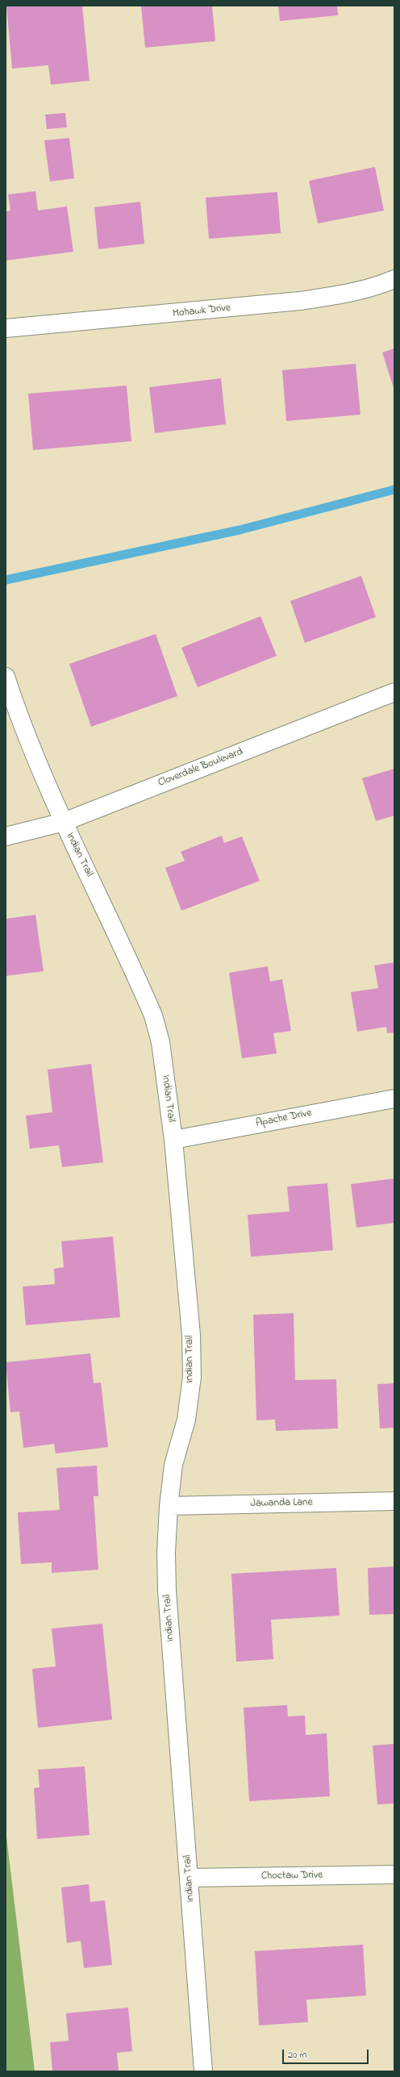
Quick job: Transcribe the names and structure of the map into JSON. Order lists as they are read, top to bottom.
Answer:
{
  "streets": {
    "street": [
      "Mohawk Drive",
      "Cloverdale Boulevard",
      "Indian Trail",
      "Apache Drive",
      "Jawanda Lane",
      "Choctaw Drive"
    ]
  },
  "crossings": [
    ["Cloverdale Boulevard", "Indian Trail"],
    ["Indian Trail", "Apache Drive"],
    ["Indian Trail", "Jawanda Lane"],
    ["Indian Trail", "Choctaw Drive"]
  ],
  "scale_bar": "20 m"
}
